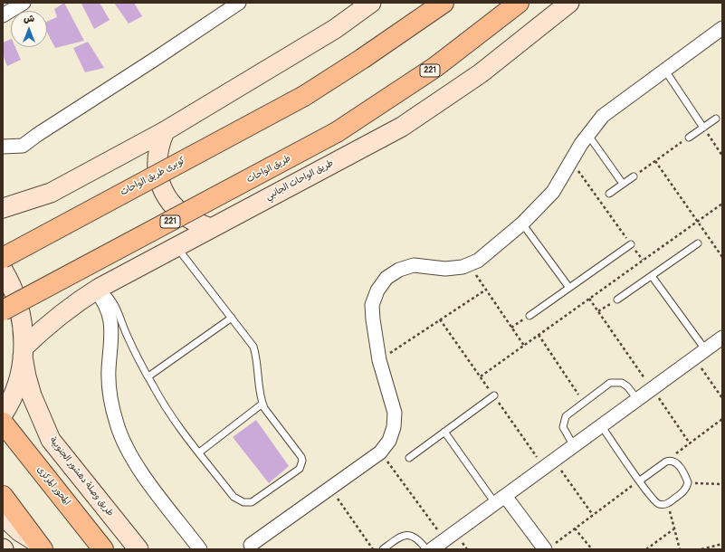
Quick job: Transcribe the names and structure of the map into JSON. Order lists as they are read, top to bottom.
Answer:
{
  "streets": {
    "highway": [
      "221",
      "طريق الواحات",
      "كوبرى طريق الواحات",
      "المحور المركزى"
    ],
    "street": ["طريق الواحات الجانبي", "طريق وصلة دهشور الجنوبية"]
  },
  "crossings": [
    ["طريق الواحات الجانبي", "طريق وصلة دهشور الجنوبية"]
  ],
  "north": "top"
}
